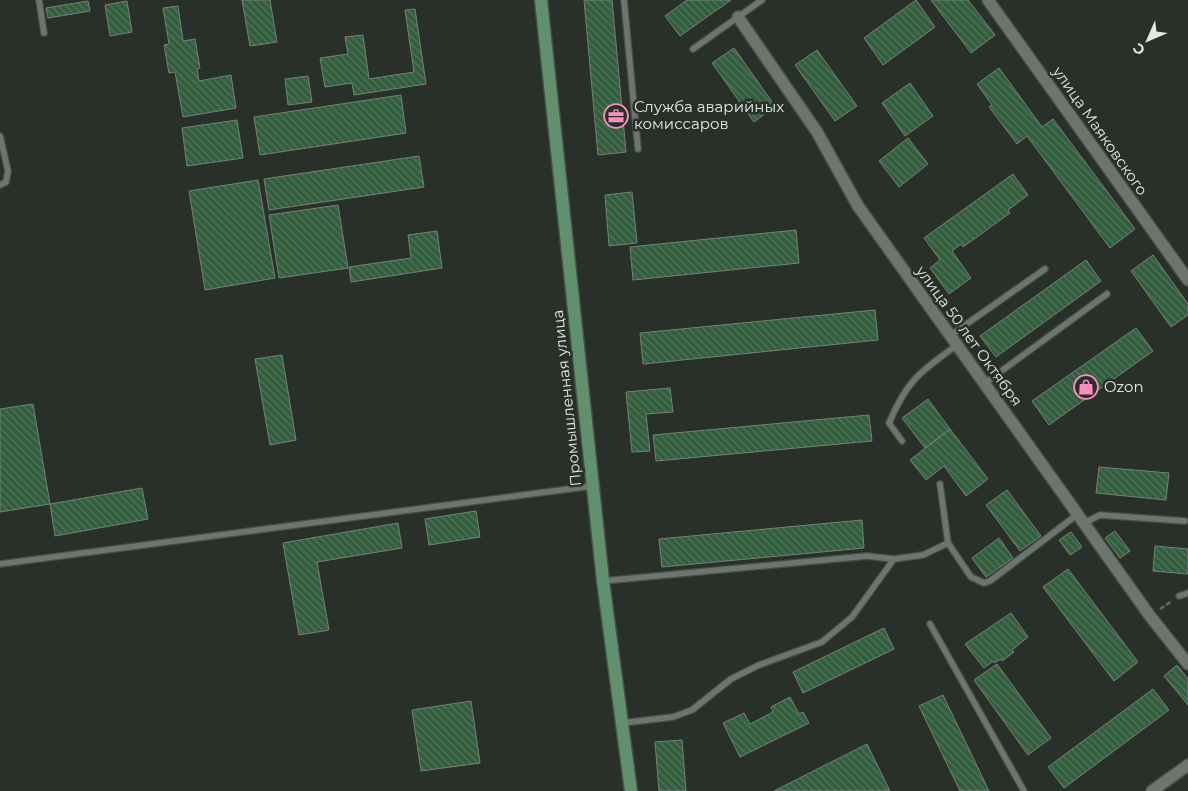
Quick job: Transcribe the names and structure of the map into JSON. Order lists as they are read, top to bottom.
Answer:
{
  "streets": {
    "street": ["улица Маяковского", "улица 50 лет Октября", "Промышленная улица"]
  },
  "places": {
    "office": ["Служба аварийных комиссаров"],
    "shop": ["Ozon"]
  },
  "north": "bottom left"
}
